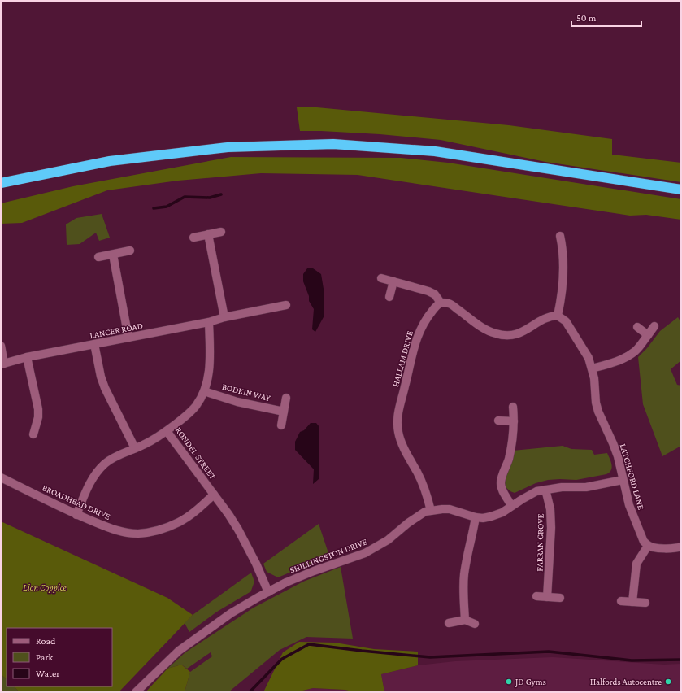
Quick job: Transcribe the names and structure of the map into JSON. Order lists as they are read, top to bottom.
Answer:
{
  "streets": {
    "street": [
      "LANCER ROAD",
      "HALLAM DRIVE",
      "BODKIN WAY",
      "RONDEL STREET",
      "LATCHFORD LANE",
      "BROADHEAD DRIVE",
      "FARRAN GROVE",
      "SHILLINGSTON DRIVE"
    ]
  },
  "crossings": [
    ["LANCER ROAD", "RONDEL STREET"],
    ["HALLAM DRIVE", "SHILLINGSTON DRIVE"],
    ["BODKIN WAY", "RONDEL STREET"],
    ["RONDEL STREET", "BROADHEAD DRIVE"],
    ["RONDEL STREET", "SHILLINGSTON DRIVE"],
    ["LATCHFORD LANE", "SHILLINGSTON DRIVE"],
    ["FARRAN GROVE", "SHILLINGSTON DRIVE"]
  ],
  "parks": ["Lion Coppice"],
  "places": ["JD Gyms", "Halfords Autocentre"],
  "legend": ["Road", "Park", "Water"],
  "scale_bar": "50 m"
}
